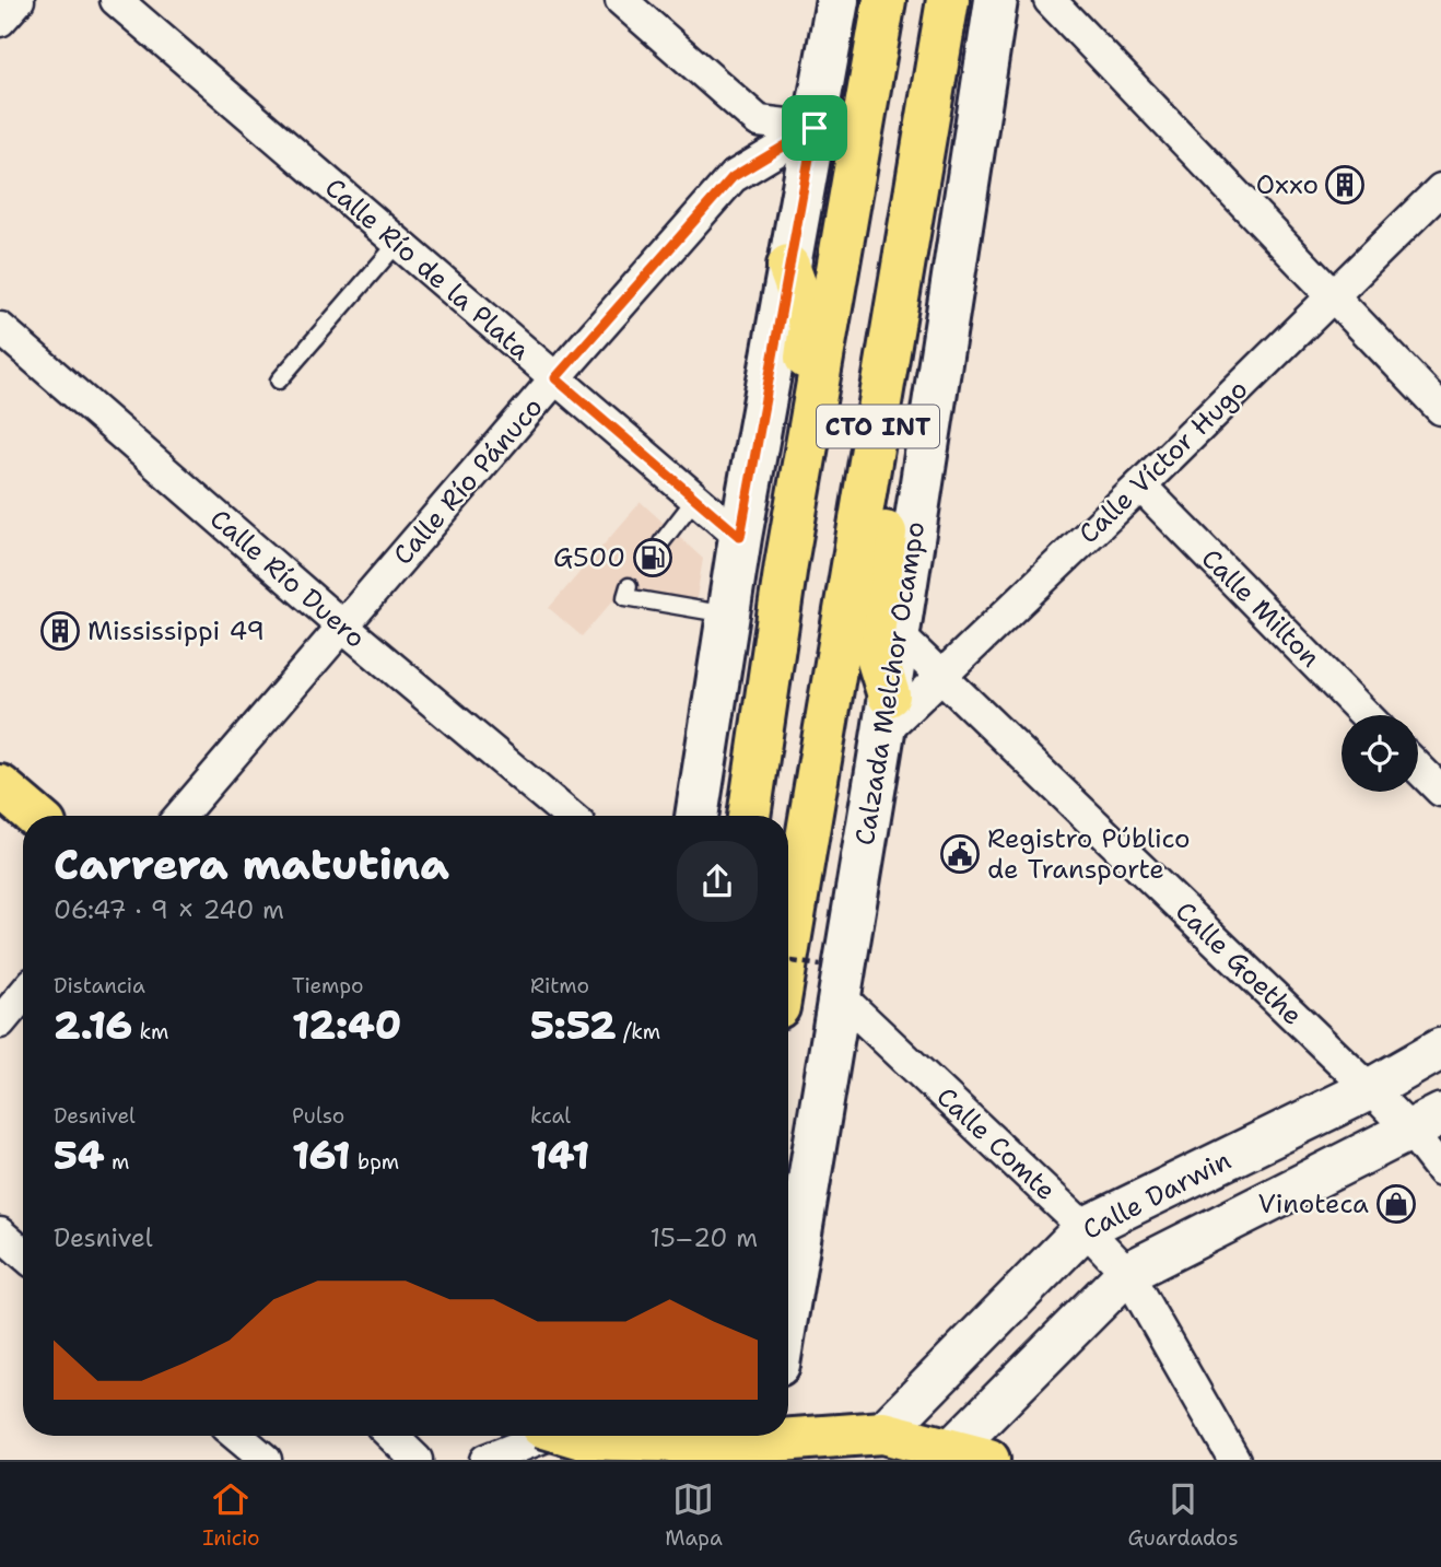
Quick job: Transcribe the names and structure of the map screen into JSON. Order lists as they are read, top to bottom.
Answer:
{
  "streets": {
    "main road": ["CTO INT", "Calzada Melchor Ocampo"],
    "street": [
      "Calle Río de la Plata",
      "Calle Víctor Hugo",
      "Calle Río Pánuco",
      "Calle Río Duero",
      "Calle Milton",
      "Calle Goethe",
      "Calle Comte",
      "Calle Darwin"
    ]
  },
  "crossings": [
    ["Calle Río de la Plata", "Calle Río Pánuco"],
    ["Calle Víctor Hugo", "Calle Milton"],
    ["Calle Víctor Hugo", "Calzada Melchor Ocampo"],
    ["Calle Víctor Hugo", "Calle Goethe"],
    ["Calle Río Pánuco", "Calle Río Duero"],
    ["Calzada Melchor Ocampo", "Calle Goethe"],
    ["Calzada Melchor Ocampo", "Calle Comte"],
    ["Calle Goethe", "Calle Darwin"],
    ["Calle Comte", "Calle Darwin"]
  ],
  "places": {
    "building": ["Oxxo", "Mississippi 49"],
    "fuel station": ["G500"],
    "public building": ["Registro Público de Transporte"],
    "shop": ["Vinoteca"]
  },
  "page": {
    "heading": ["Carrera matutina", "06:47 · 9 × 240 m"],
    "stats": [
      ["Distancia", "2.16 km"],
      ["Tiempo", "12:40"],
      ["Ritmo", "5:52 /km"],
      ["Desnivel", "54 m"],
      ["Pulso", "161 bpm"],
      ["kcal", "141"]
    ],
    "chart": ["Desnivel", "15–20 m"],
    "tabs": ["Inicio", "Mapa", "Guardados"]
  }
}
